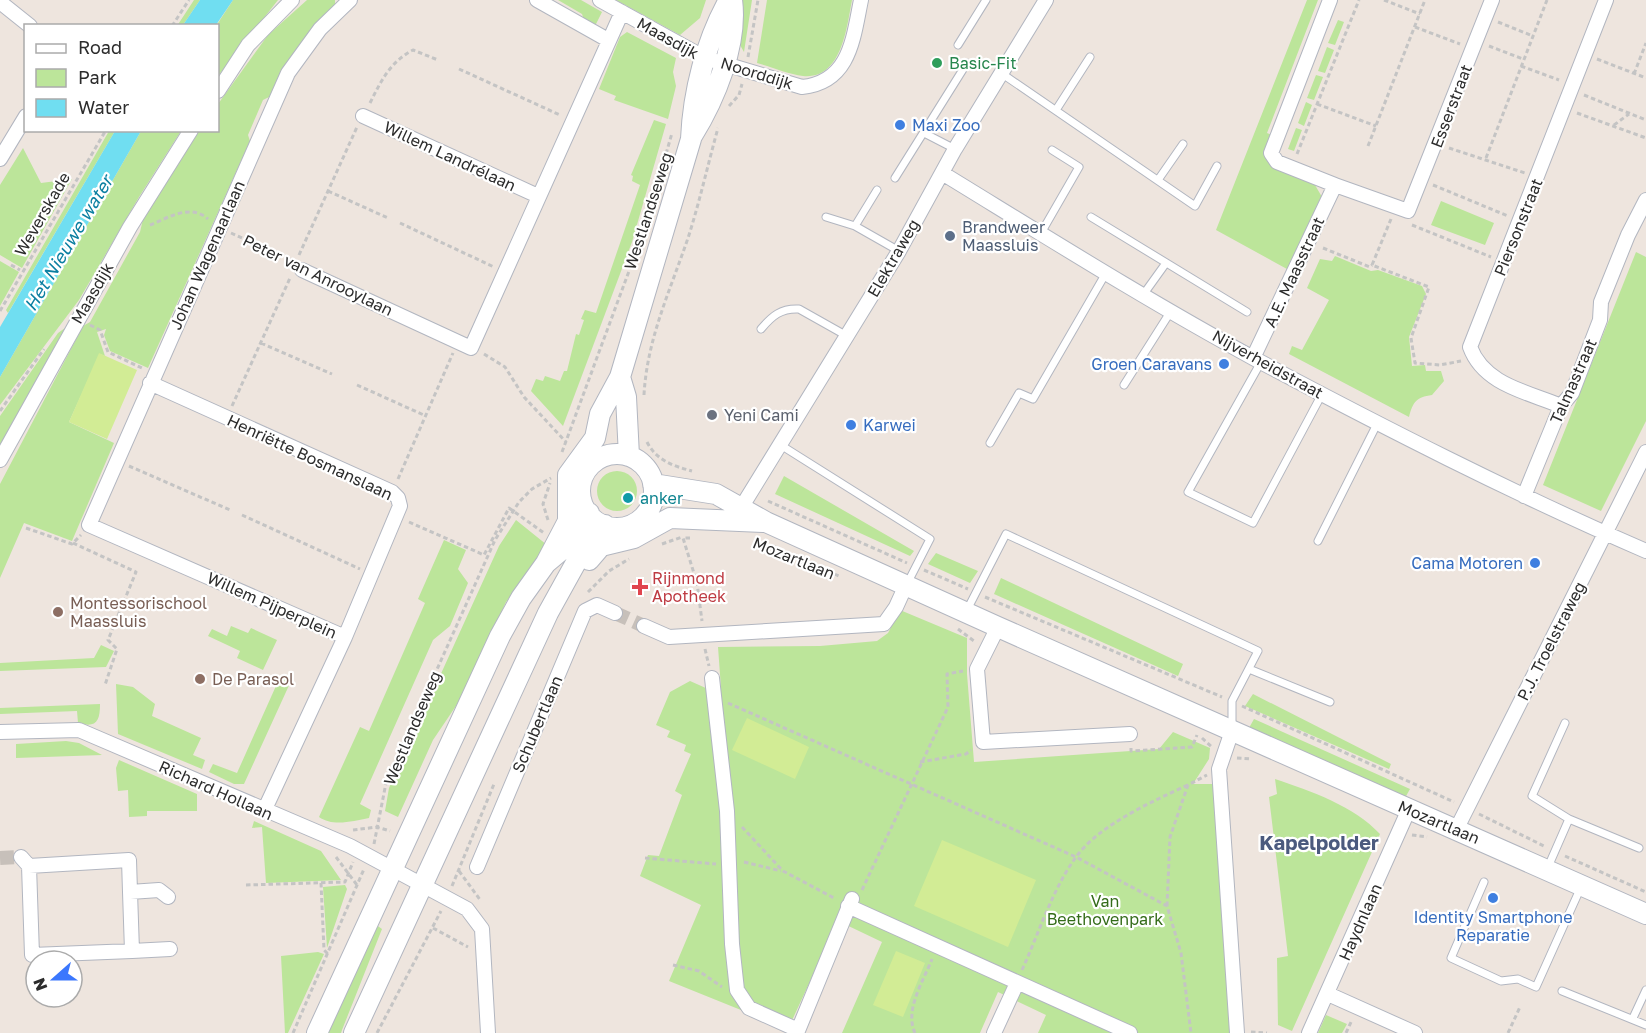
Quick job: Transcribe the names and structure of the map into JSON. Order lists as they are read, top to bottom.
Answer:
{
  "streets": {
    "main road": ["Westlandseweg", "Mozartlaan"],
    "street": [
      "Maasdijk",
      "Noorddijk",
      "Esserstraat",
      "Willem Landrélaan",
      "Piersonstraat",
      "Johan Wagenaarlaan",
      "Elektraweg",
      "A.E. Maasstraat",
      "Peter van Anrooylaan",
      "Nijverheidstraat",
      "Talmastraat",
      "Henriëtte Bosmanslaan",
      "Willem Pijperplein",
      "P.J. Troelstraweg",
      "Schubertlaan",
      "Richard Hollaan",
      "Haydnlaan"
    ],
    "path": ["Weverskade"]
  },
  "crossings": [
    ["Maasdijk", "Noorddijk"],
    ["Maasdijk", "Westlandseweg"],
    ["Maasdijk", "Peter van Anrooylaan"],
    ["Noorddijk", "Westlandseweg"],
    ["Westlandseweg", "Peter van Anrooylaan"],
    ["Westlandseweg", "Mozartlaan"],
    ["Westlandseweg", "Richard Hollaan"],
    ["Johan Wagenaarlaan", "Peter van Anrooylaan"],
    ["Johan Wagenaarlaan", "Henriëtte Bosmanslaan"],
    ["Johan Wagenaarlaan", "Willem Pijperplein"],
    ["Elektraweg", "Nijverheidstraat"],
    ["Elektraweg", "Mozartlaan"],
    ["A.E. Maasstraat", "Nijverheidstraat"],
    ["Nijverheidstraat", "Talmastraat"],
    ["Nijverheidstraat", "P.J. Troelstraweg"],
    ["Henriëtte Bosmanslaan", "Willem Pijperplein"],
    ["Mozartlaan", "P.J. Troelstraweg"],
    ["Mozartlaan", "Haydnlaan"],
    ["Willem Pijperplein", "Richard Hollaan"]
  ],
  "districts": ["Kapelpolder"],
  "water": ["Het Nieuwe water"],
  "parks": ["Van Beethovenpark"],
  "places": {
    "other": [
      "Basic-Fit",
      "Maxi Zoo",
      "Brandweer Maassluis",
      "Groen Caravans",
      "Yeni Cami",
      "Karwei",
      "anker",
      "Cama Motoren",
      "Montessorischool Maassluis",
      "De Parasol",
      "Identity Smartphone Reparatie"
    ],
    "health": ["Rijnmond Apotheek"]
  },
  "legend": ["Road", "Park", "Water"],
  "north": "left"
}
